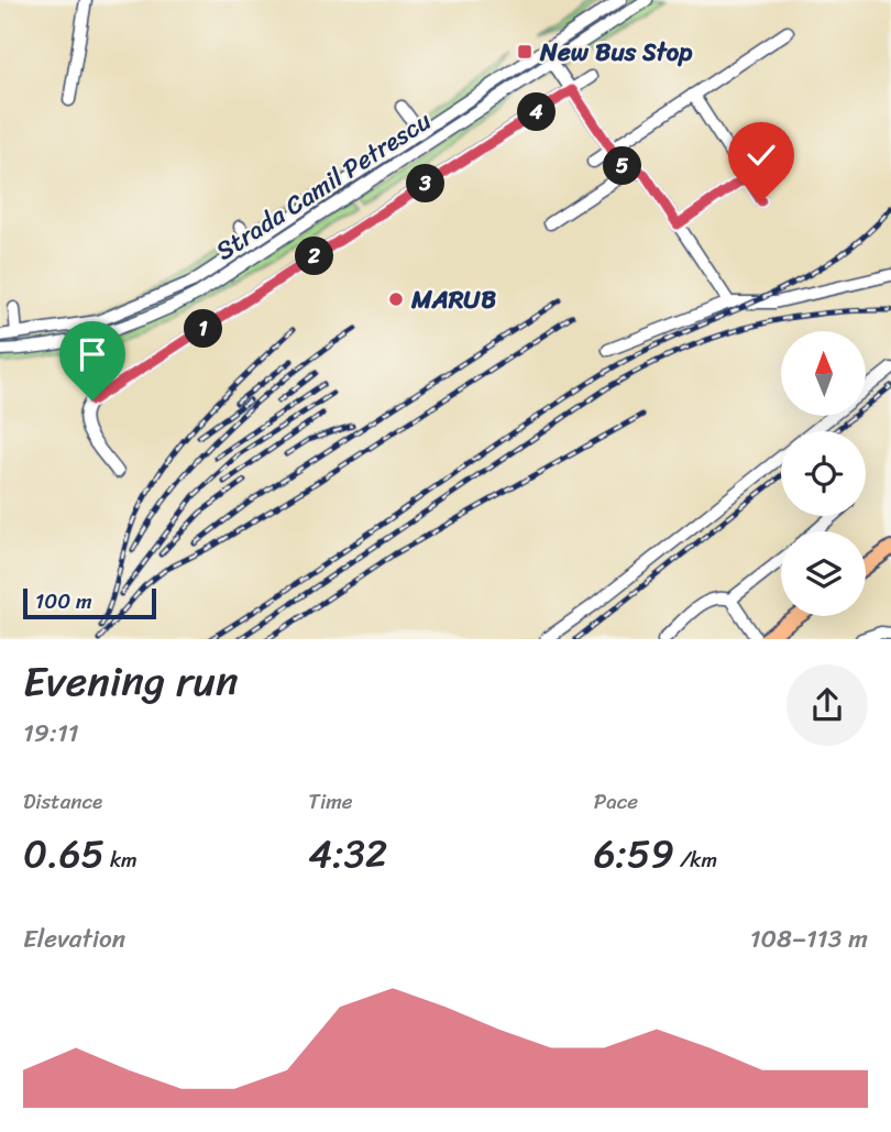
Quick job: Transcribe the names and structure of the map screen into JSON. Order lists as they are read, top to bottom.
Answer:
{
  "streets": {
    "street": ["Strada Camil Petrescu"]
  },
  "places": {
    "transit": ["New Bus Stop"],
    "other": ["MARUB"]
  },
  "scale_bar": "100 m",
  "north": "top",
  "page": {
    "pins": [
      "4",
      "5",
      "3",
      "2",
      "1"
    ],
    "scale": "100 m",
    "heading": ["Evening run", "19:11"],
    "stats": [
      ["Distance", "0.65 km"],
      ["Time", "4:32"],
      ["Pace", "6:59 /km"]
    ],
    "chart": ["Elevation", "108–113 m"]
  }
}
